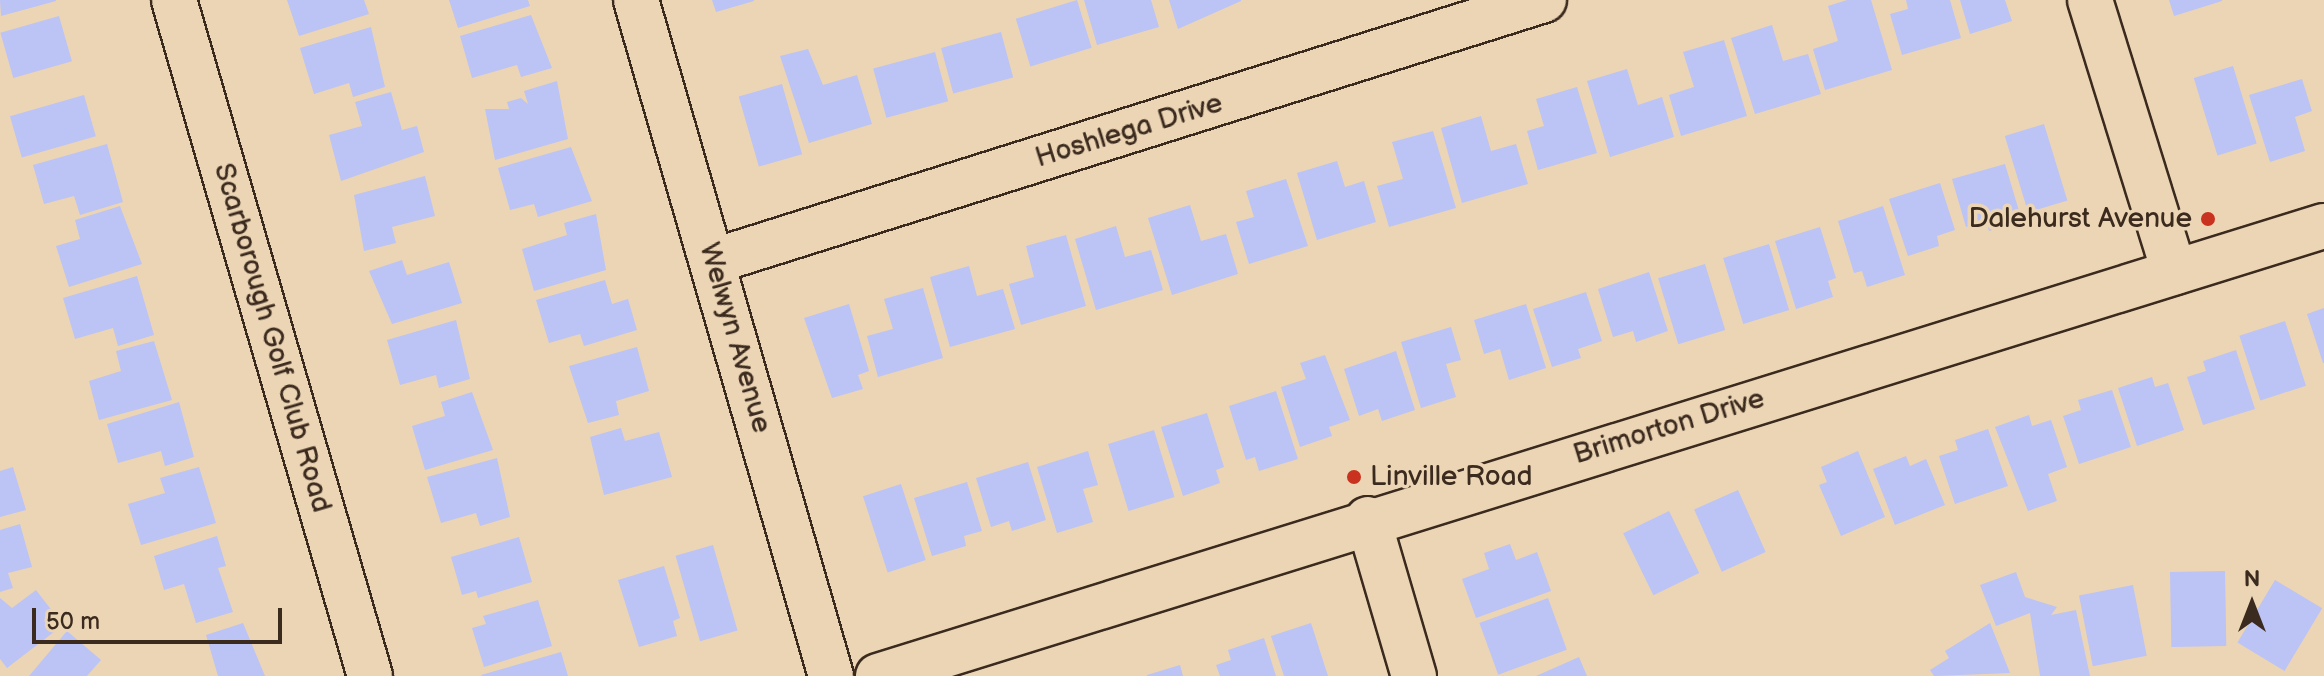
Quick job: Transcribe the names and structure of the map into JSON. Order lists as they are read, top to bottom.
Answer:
{
  "streets": {
    "street": [
      "Hoshlega Drive",
      "Scarborough Golf Club Road",
      "Welwyn Avenue",
      "Brimorton Drive"
    ]
  },
  "crossings": [
    ["Hoshlega Drive", "Welwyn Avenue"]
  ],
  "places": ["Dalehurst Avenue", "Linville Road"],
  "scale_bar": "50 m",
  "north": "top"
}
